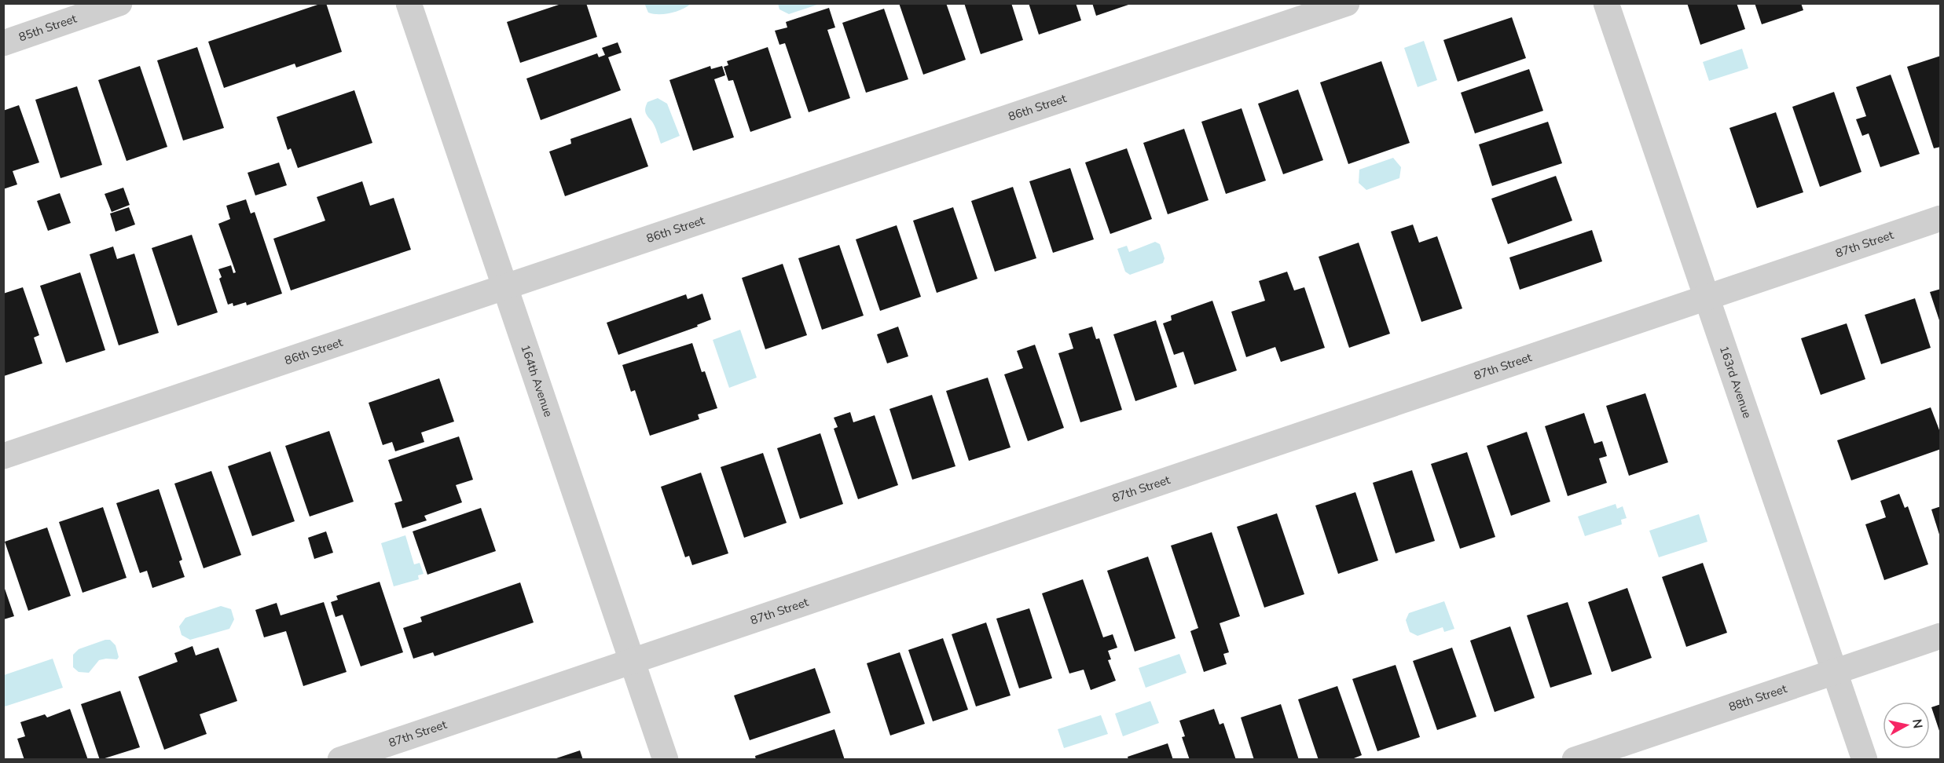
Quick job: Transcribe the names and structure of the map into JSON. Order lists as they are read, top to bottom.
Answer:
{
  "streets": {
    "street": [
      "85th Street",
      "86th Street",
      "87th Street",
      "164th Avenue",
      "163rd Avenue",
      "88th Street"
    ]
  },
  "crossings": [
    ["86th Street", "164th Avenue"],
    ["87th Street", "164th Avenue"],
    ["87th Street", "163rd Avenue"],
    ["163rd Avenue", "88th Street"]
  ],
  "north": "right"
}
